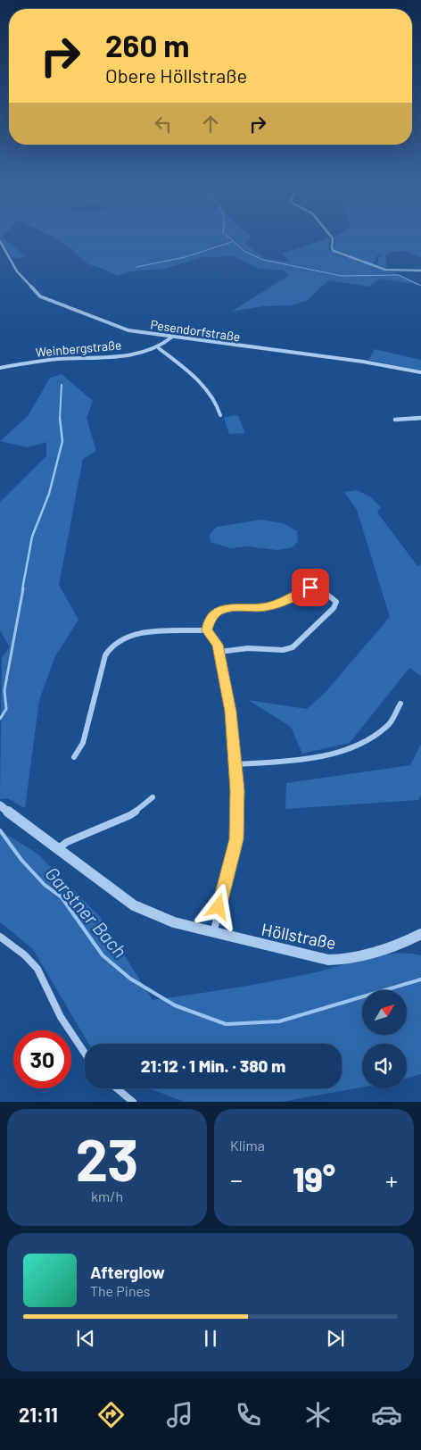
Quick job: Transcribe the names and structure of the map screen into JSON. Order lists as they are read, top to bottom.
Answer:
{
  "streets": {
    "street": ["Pesendorfstraße", "Weinbergstraße", "Höllstraße"]
  },
  "water": ["Garstner Bach"],
  "north": "top right",
  "page": {
    "turn": ["260 m", "Obere Höllstraße"],
    "limit": "30",
    "trip": "21:12 · 1 Min. · 380 m",
    "tile": [
      ["23", "km/h"],
      "Klima"
    ],
    "heat": ["−", "19°", "+"],
    "song": ["Afterglow", "The Pines"],
    "tabs": "21:11"
  }
}
